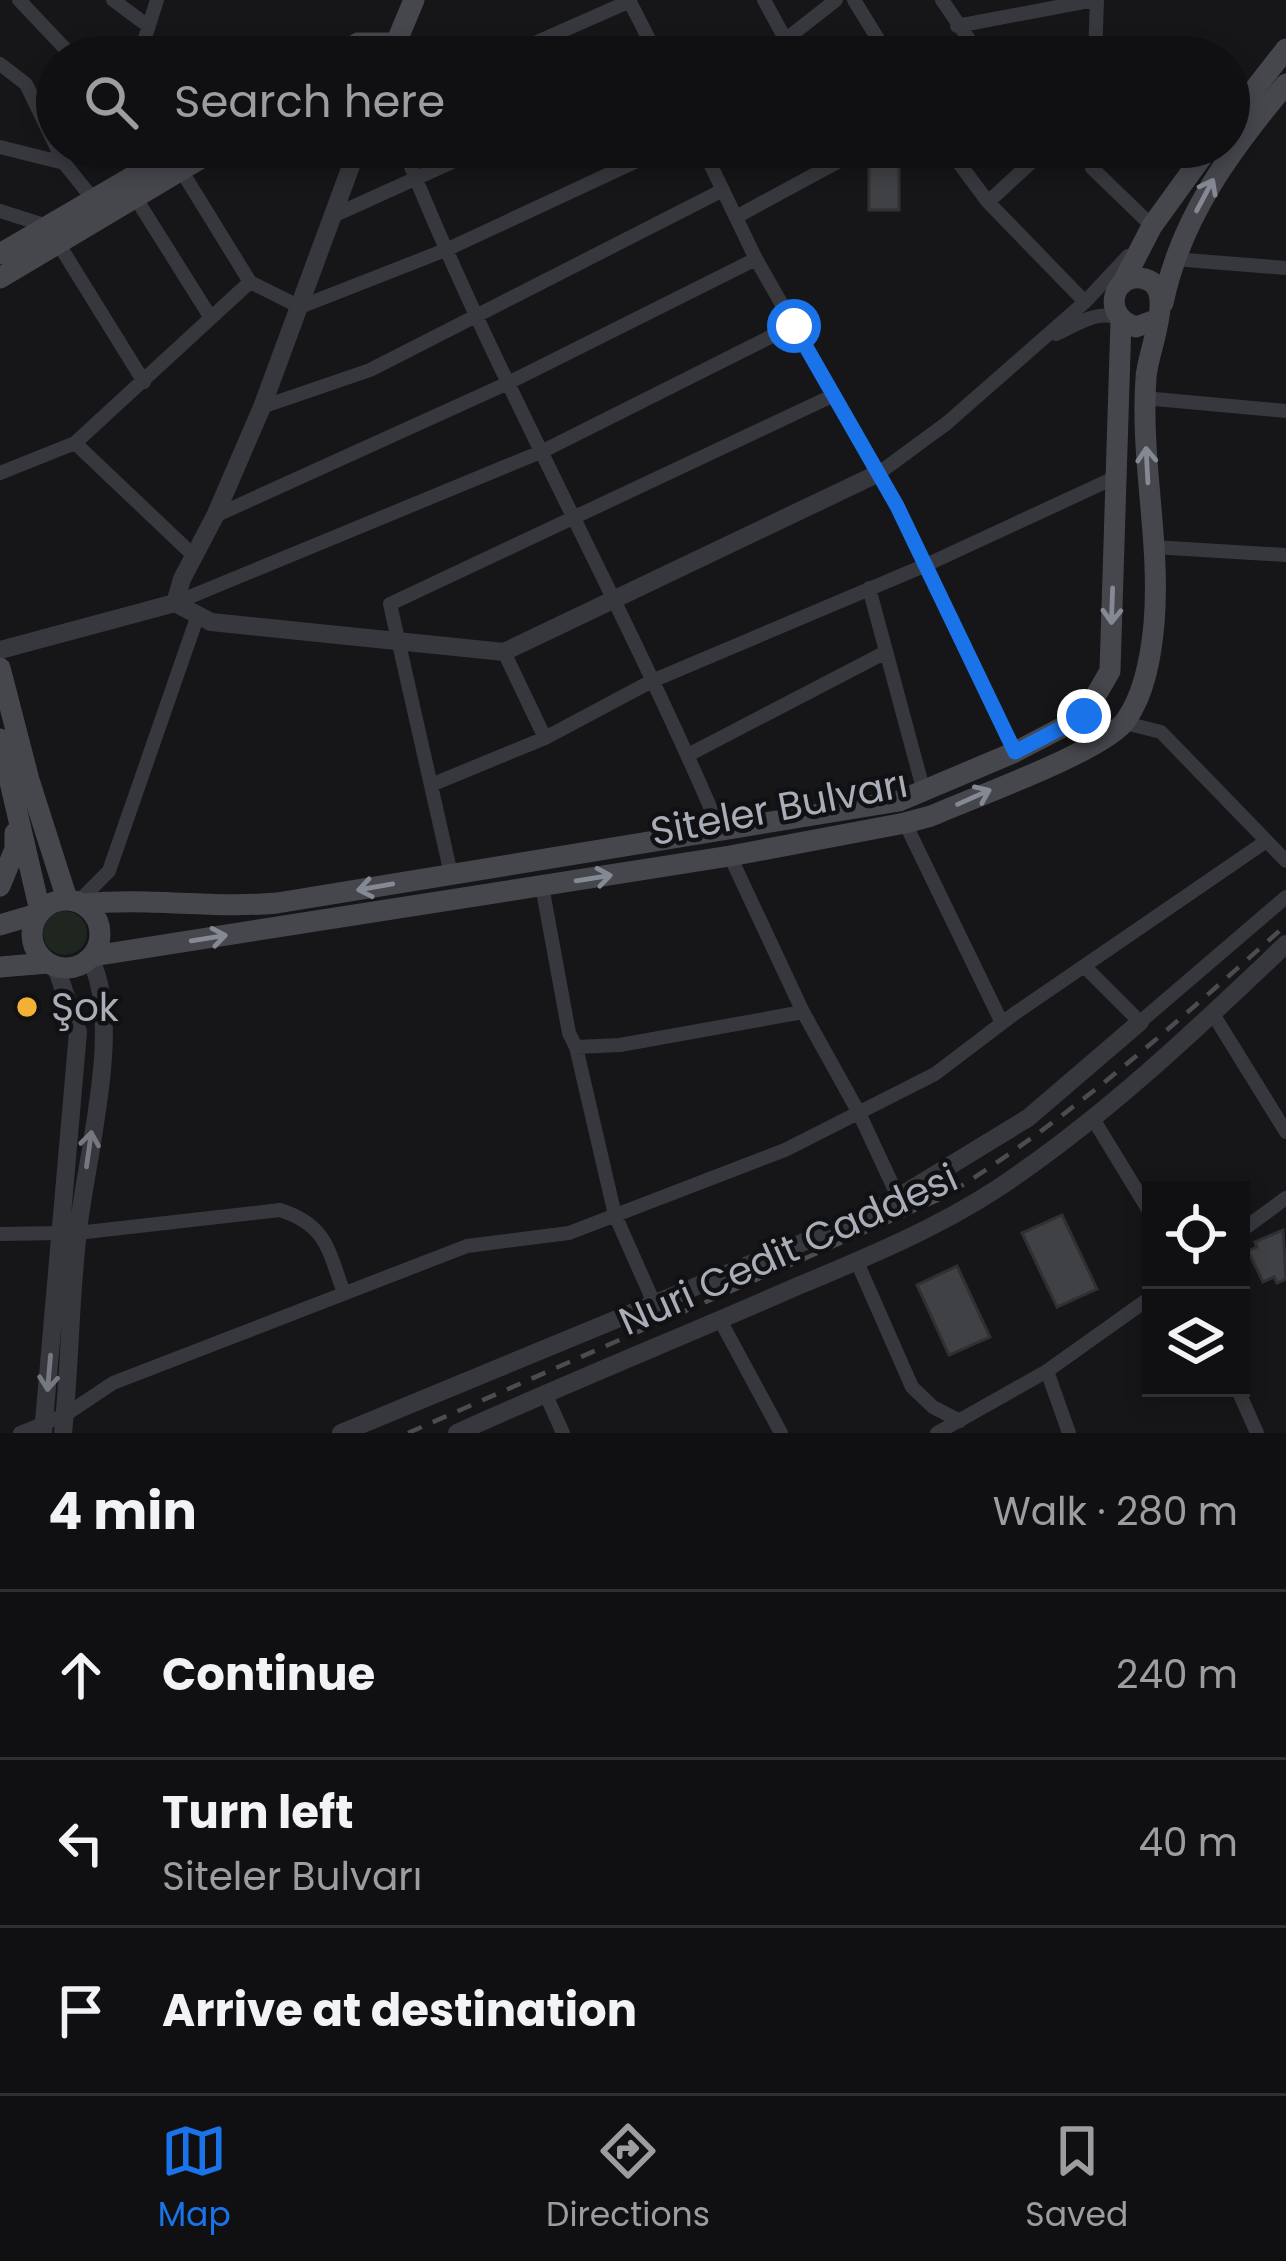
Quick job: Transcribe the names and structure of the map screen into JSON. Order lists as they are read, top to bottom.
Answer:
{
  "streets": {
    "main road": ["Siteler Bulvarı"],
    "street": ["Nuri Cedit Caddesi"]
  },
  "places": ["Şok"],
  "page": {
    "search": "Search here",
    "heading": ["4 min", "Walk · 280 m"],
    "list": [
      ["Continue", "240 m"],
      ["Turn left", "Siteler Bulvarı", "40 m"],
      "Arrive at destination"
    ],
    "nav": ["Map", "Directions", "Saved"]
  }
}
